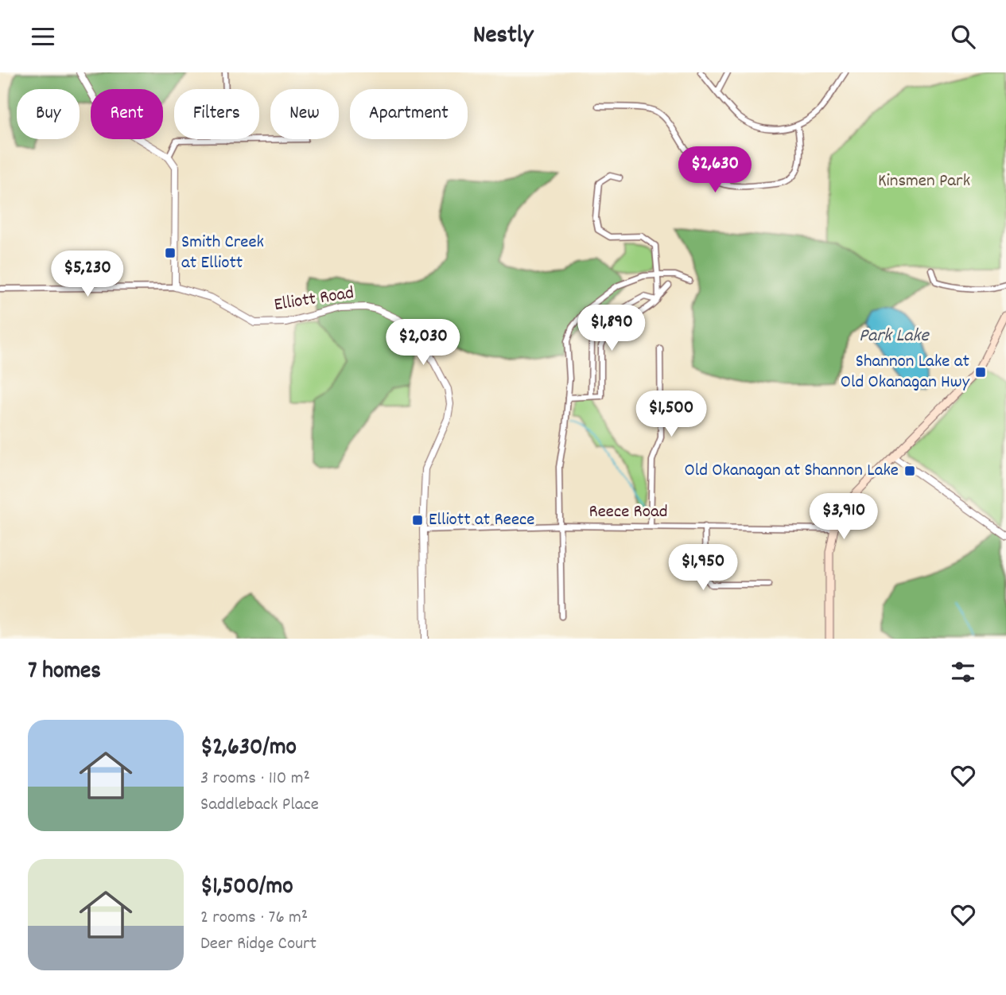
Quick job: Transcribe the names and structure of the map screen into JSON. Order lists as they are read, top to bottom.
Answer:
{
  "streets": {
    "street": ["Elliott Road", "Reece Road"]
  },
  "crossings": [
    ["Elliott Road", "Reece Road"]
  ],
  "water": ["Park Lake"],
  "parks": ["Kinsmen Park"],
  "places": {
    "transit": [
      "Smith Creek at Elliott",
      "Shannon Lake at Old Okanagan Hwy",
      "Old Okanagan at Shannon Lake",
      "Elliott at Reece"
    ]
  },
  "page": {
    "header": "Nestly",
    "chip": [
      "Buy",
      "Rent",
      "Filters",
      "New",
      "Apartment"
    ],
    "price": [
      "$2,630",
      "$5,230",
      "$1,890",
      "$2,030",
      "$1,500",
      "$3,910",
      "$1,950"
    ],
    "heading": "7 homes",
    "list": [
      {
        "name": "$2,630/mo",
        "note": "3 rooms · 110 m² · Saddleback Place"
      },
      {
        "name": "$1,500/mo",
        "note": "2 rooms · 76 m² · Deer Ridge Court"
      }
    ]
  }
}
